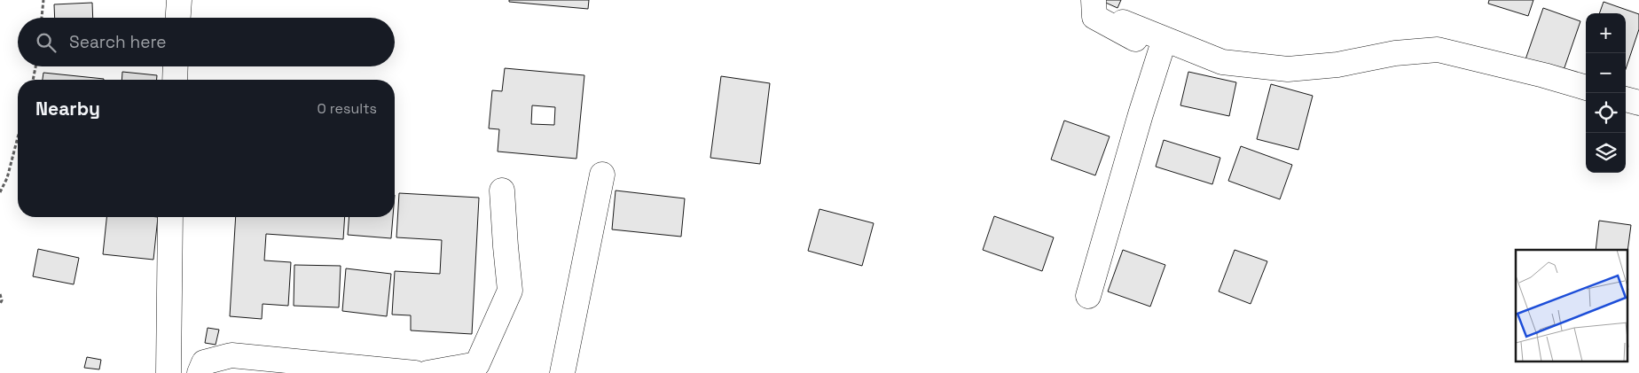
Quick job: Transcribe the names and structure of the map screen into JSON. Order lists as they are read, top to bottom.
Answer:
{
  "page": {
    "map_buttons": ["+", "−"],
    "search": "Search here",
    "heading": ["Nearby", "0 results"]
  }
}
